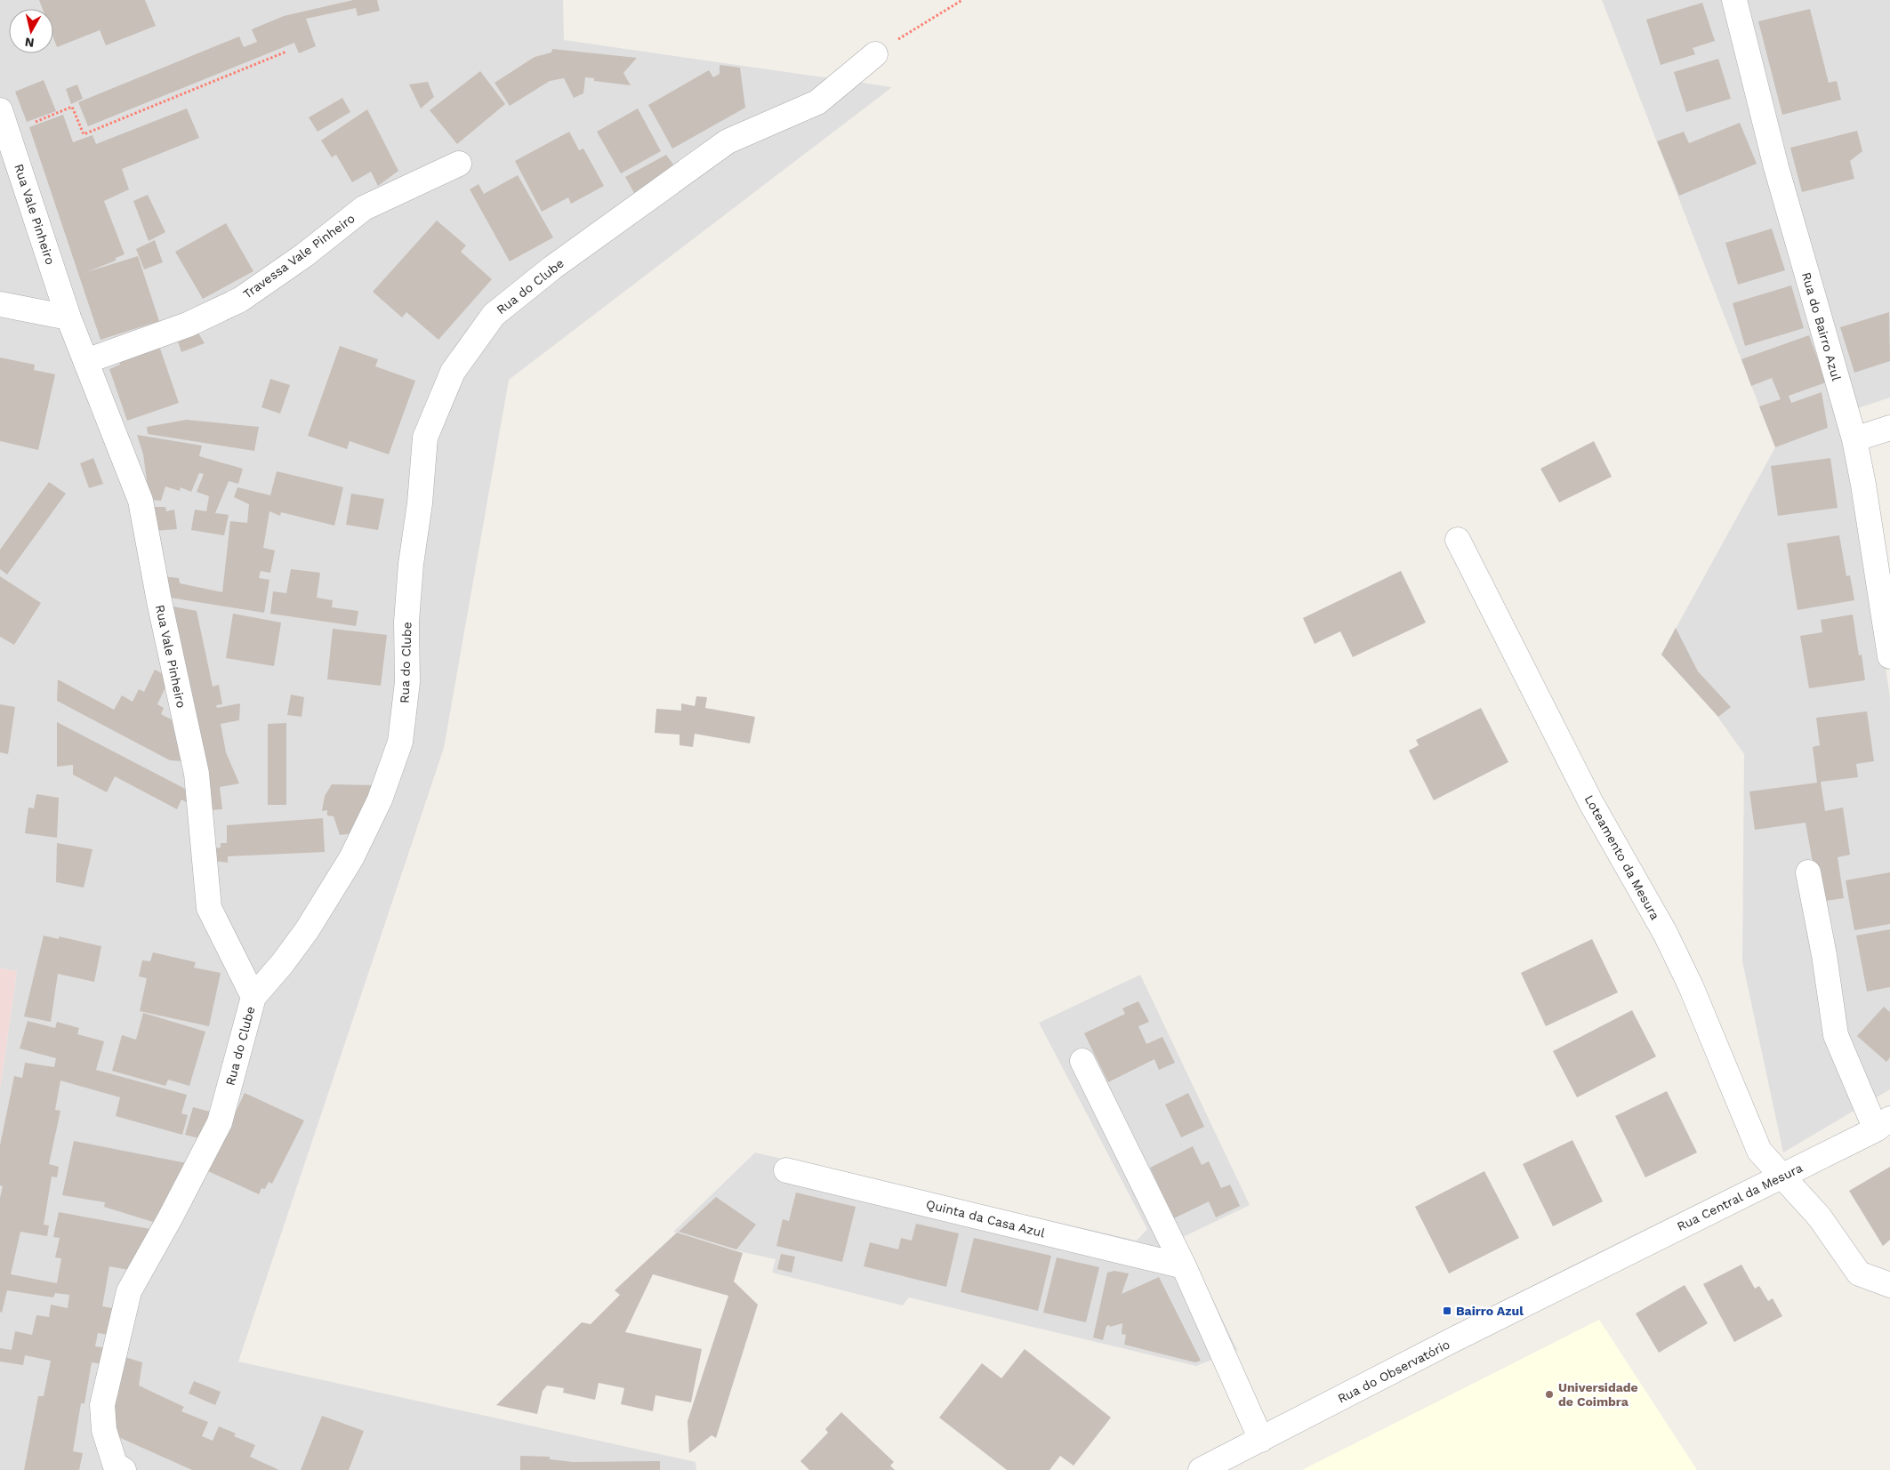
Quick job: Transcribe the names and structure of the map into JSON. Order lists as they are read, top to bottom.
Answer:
{
  "streets": {
    "street": [
      "Rua Vale Pinheiro",
      "Travessa Vale Pinheiro",
      "Rua do Clube",
      "Rua do Bairro Azul",
      "Loteamento da Mesura",
      "Rua Central da Mesura",
      "Quinta da Casa Azul",
      "Rua do Observatório"
    ]
  },
  "crossings": [
    ["Rua Vale Pinheiro", "Travessa Vale Pinheiro"],
    ["Rua Vale Pinheiro", "Rua do Clube"],
    ["Loteamento da Mesura", "Rua Central da Mesura"],
    ["Rua Central da Mesura", "Rua do Observatório"]
  ],
  "places": {
    "transit": ["Bairro Azul"],
    "other": ["Universidade de Coimbra"]
  },
  "north": "bottom"
}
